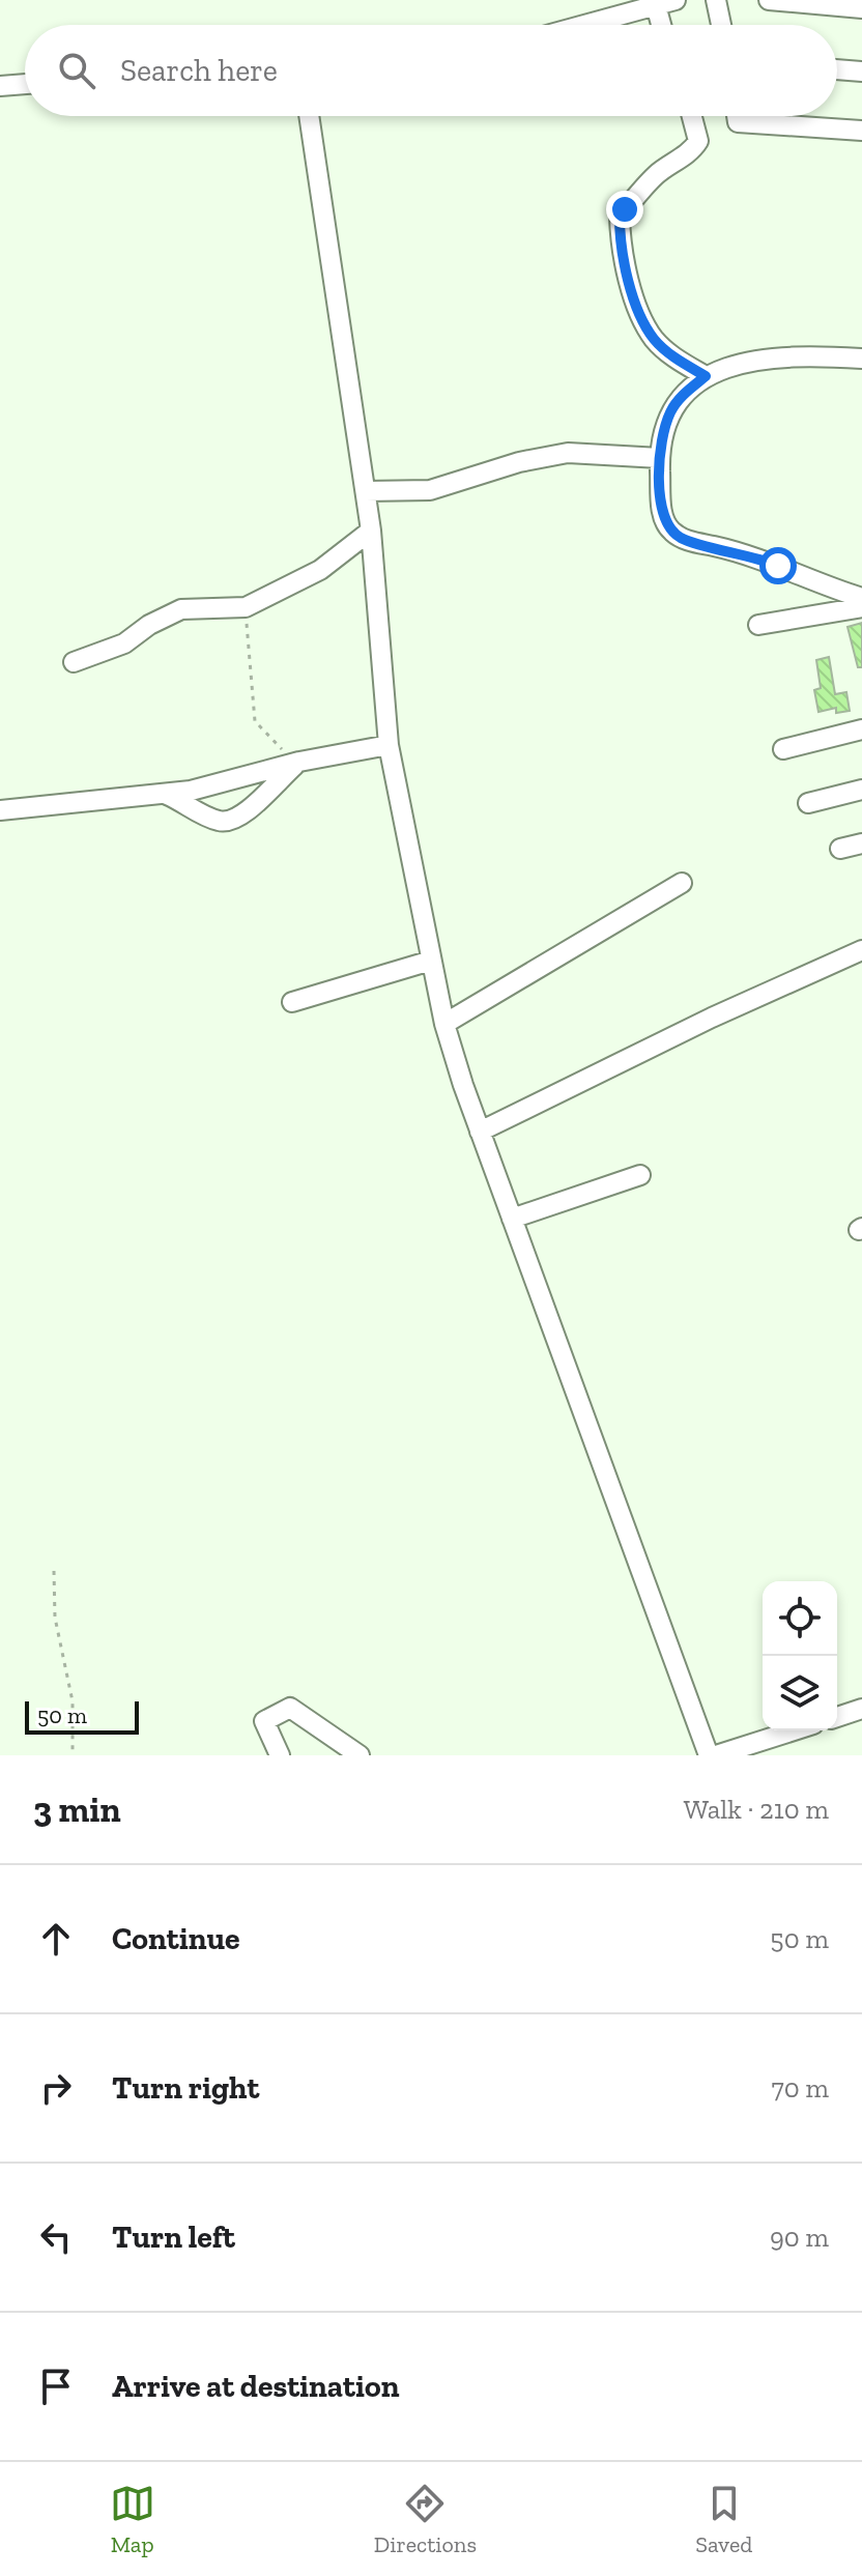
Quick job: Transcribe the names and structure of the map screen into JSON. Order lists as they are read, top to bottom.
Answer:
{
  "scale_bar": "50 m",
  "page": {
    "search": "Search here",
    "scale": "50 m",
    "heading": ["3 min", "Walk · 210 m"],
    "list": [
      ["Continue", "50 m"],
      ["Turn right", "70 m"],
      ["Turn left", "90 m"],
      "Arrive at destination"
    ],
    "nav": ["Map", "Directions", "Saved"]
  }
}
